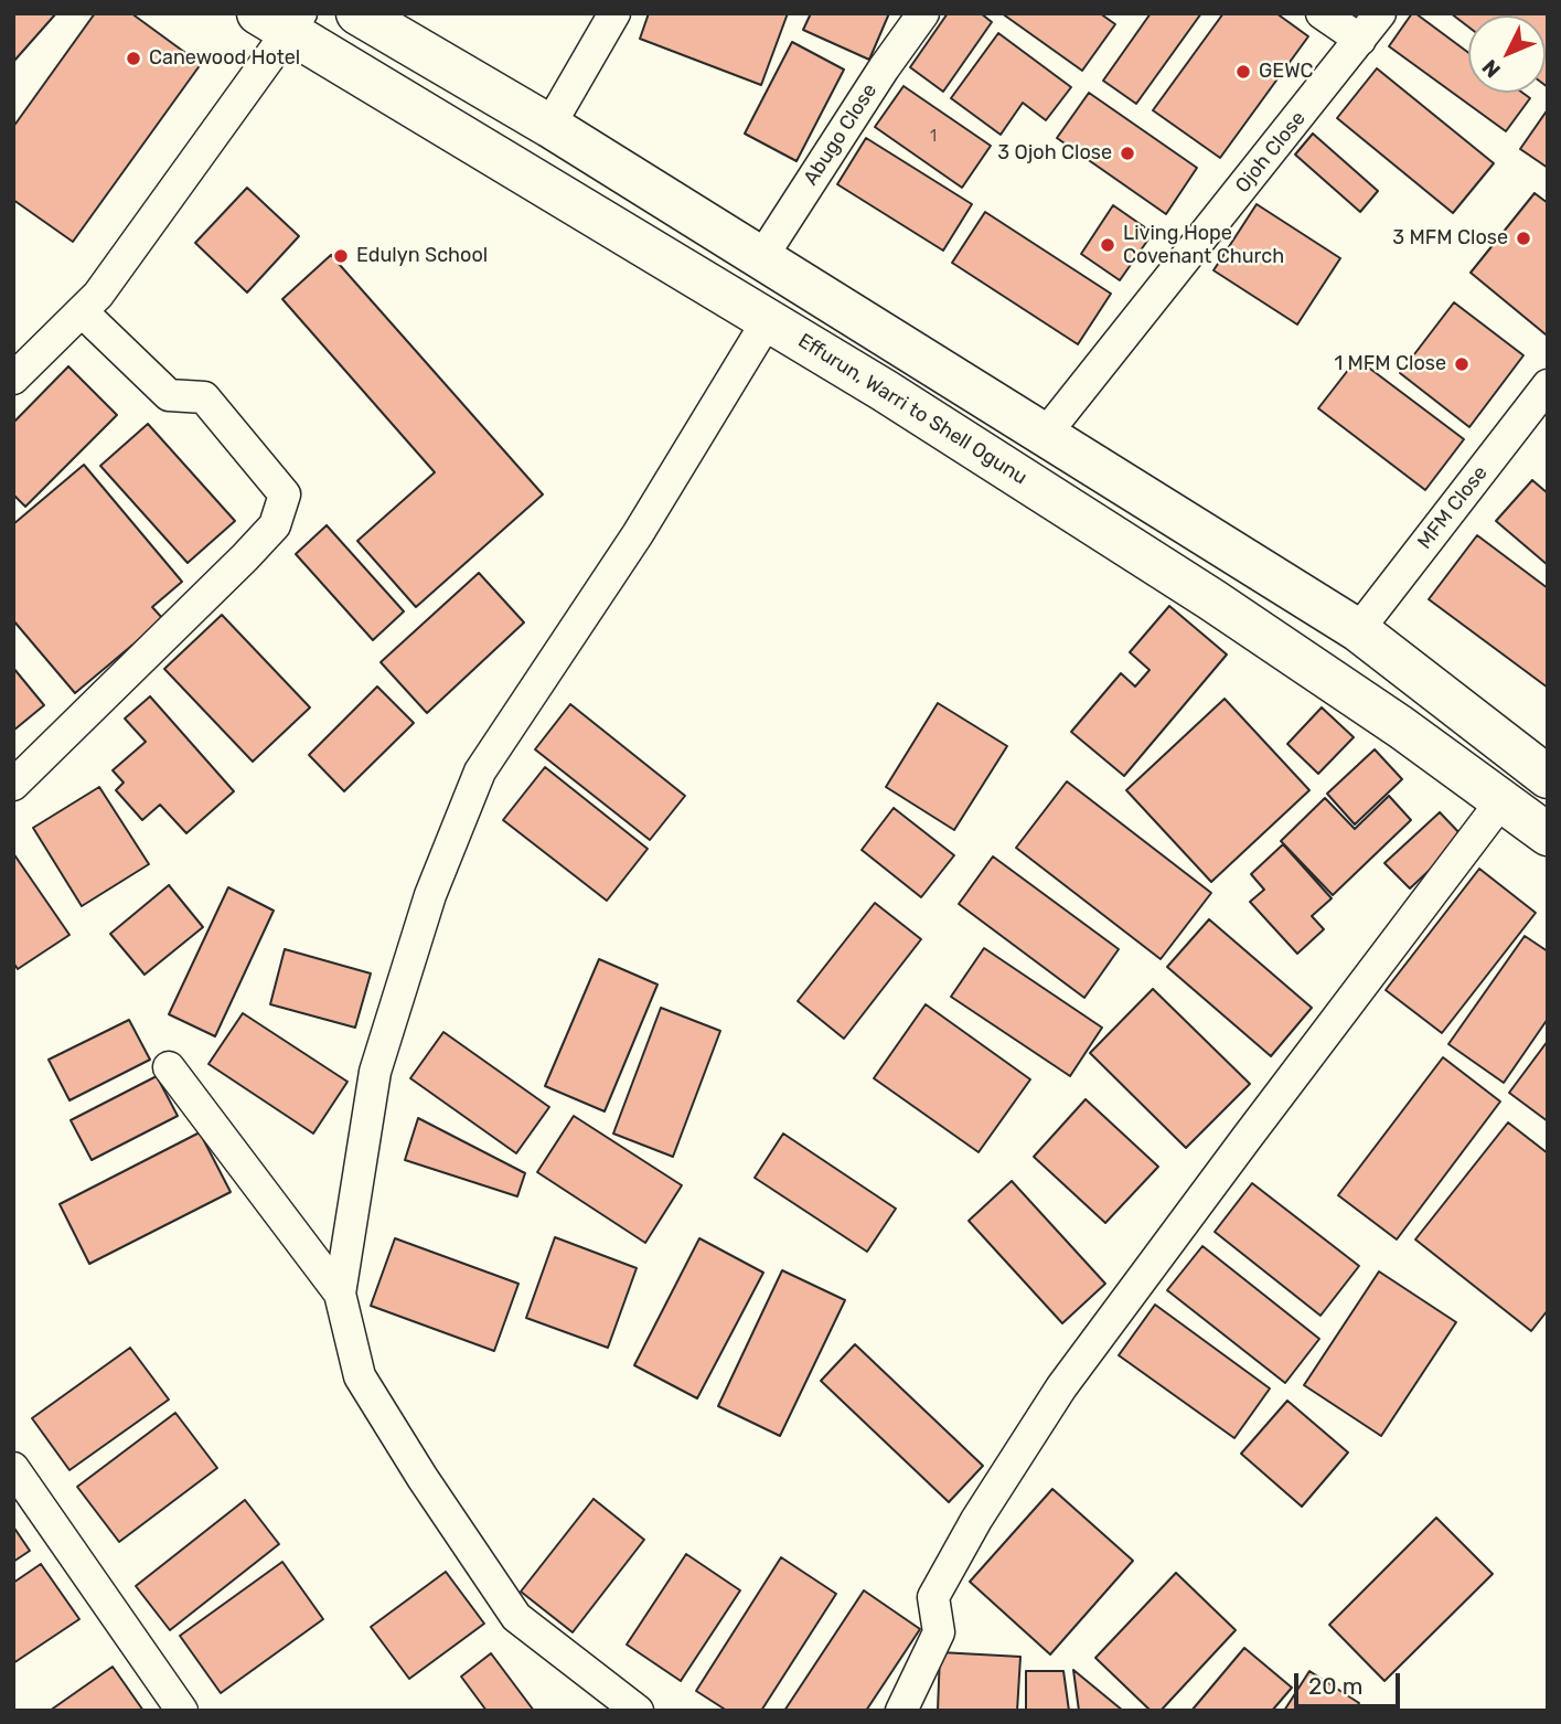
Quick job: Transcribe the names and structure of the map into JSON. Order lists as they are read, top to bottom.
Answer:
{
  "streets": {
    "main road": ["Effurun, Warri to Shell Ogunu"],
    "street": ["Abugo Close", "Ojoh Close", "MFM Close"]
  },
  "places": [
    "Canewood Hotel",
    "GEWC",
    "3 Ojoh Close",
    "3 MFM Close",
    "Living Hope Covenant Church",
    "Edulyn School",
    "1 MFM Close"
  ],
  "house_numbers": ["1"],
  "scale_bar": "20 m",
  "north": "bottom left"
}
